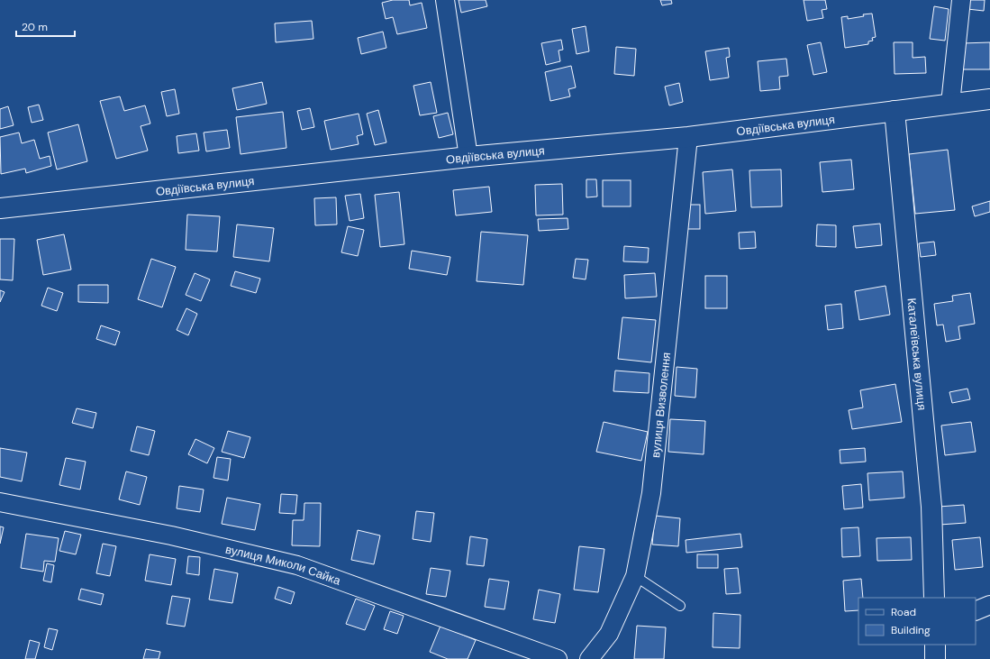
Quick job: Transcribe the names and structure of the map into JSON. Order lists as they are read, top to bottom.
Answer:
{
  "streets": {
    "main road": ["Овдіївська вулиця", "Каталеївська вулиця"],
    "street": ["вулиця Визволення", "вулиця Миколи Сайка"]
  },
  "crossings": [
    ["Овдіївська вулиця", "Каталеївська вулиця"],
    ["Овдіївська вулиця", "вулиця Визволення"]
  ],
  "legend": ["Road", "Building"],
  "scale_bar": "20 m"
}
